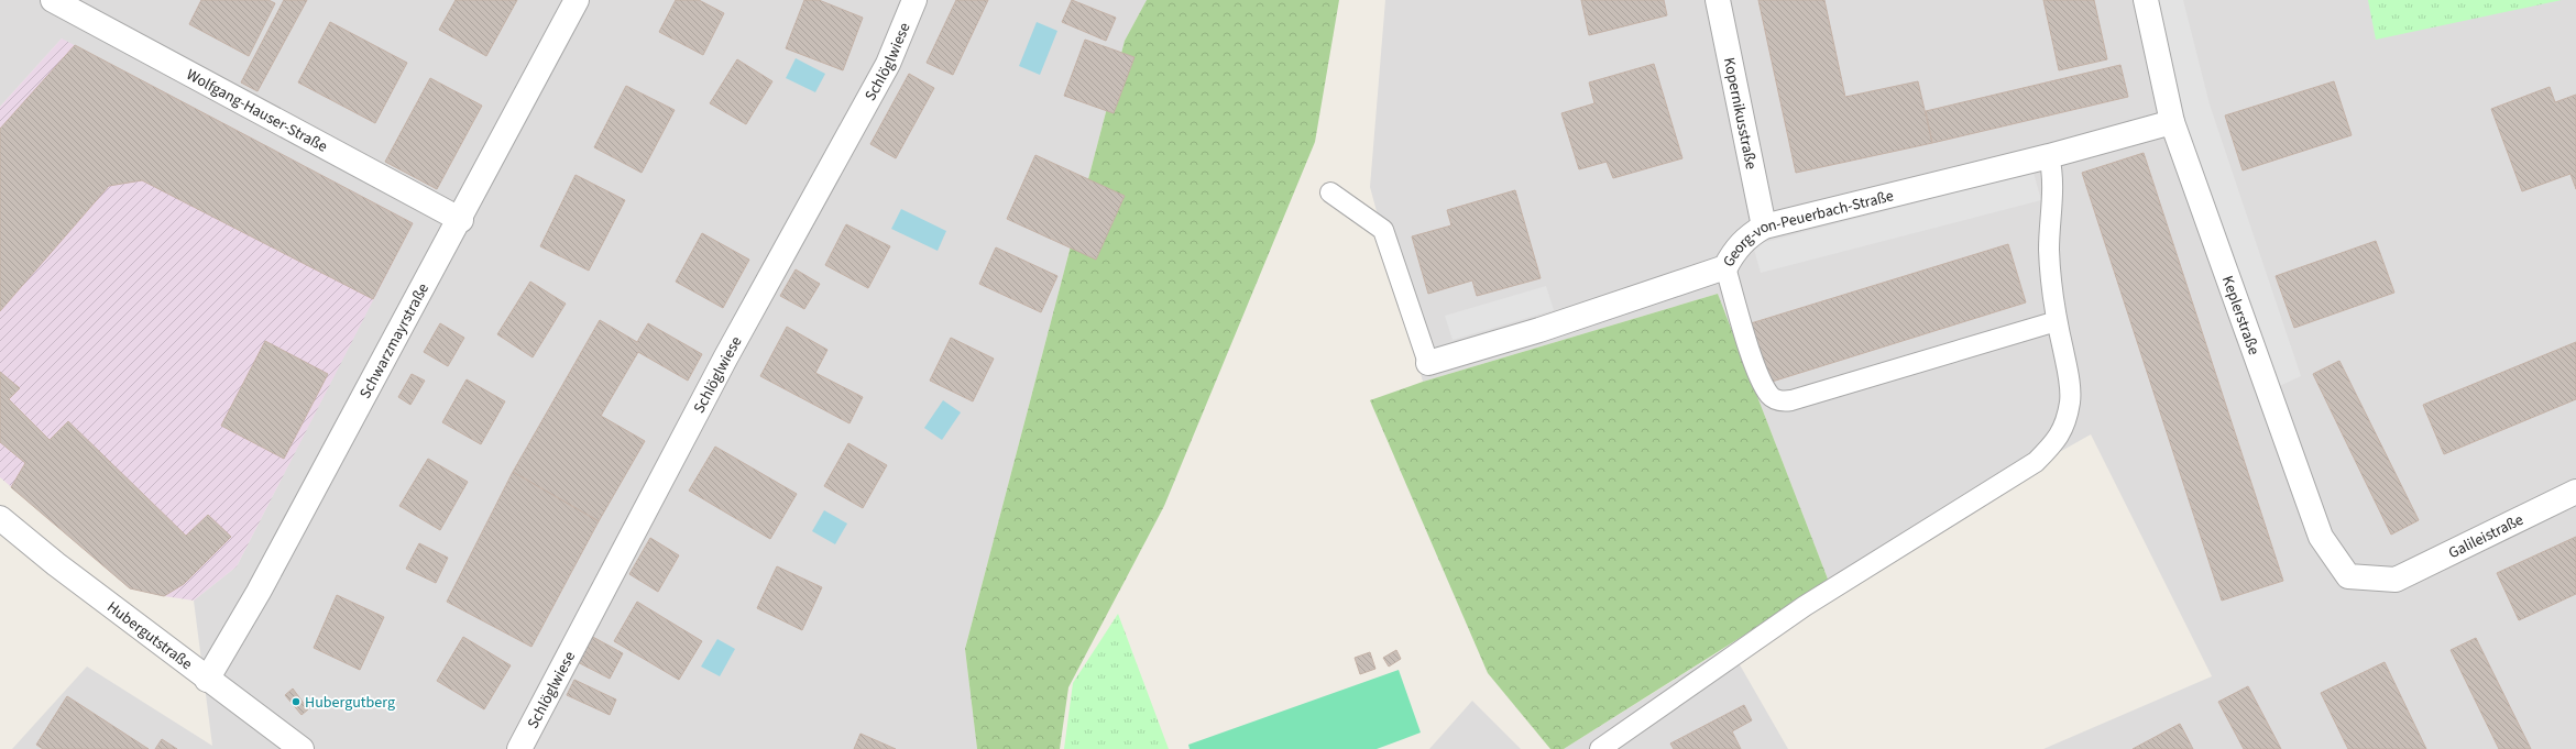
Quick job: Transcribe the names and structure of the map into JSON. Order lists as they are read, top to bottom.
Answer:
{
  "streets": {
    "street": [
      "Schlöglwiese",
      "Wolfgang-Hauser-Straße",
      "Kopernikusstraße",
      "Georg-von-Peuerbach-Straße",
      "Keplerstraße",
      "Schwarzmayrstraße",
      "Galileistraße",
      "Hubergutstraße"
    ]
  },
  "crossings": [
    ["Wolfgang-Hauser-Straße", "Schwarzmayrstraße"],
    ["Kopernikusstraße", "Georg-von-Peuerbach-Straße"],
    ["Georg-von-Peuerbach-Straße", "Keplerstraße"],
    ["Keplerstraße", "Galileistraße"],
    ["Schwarzmayrstraße", "Hubergutstraße"]
  ],
  "places": ["Hubergutberg"]
}
